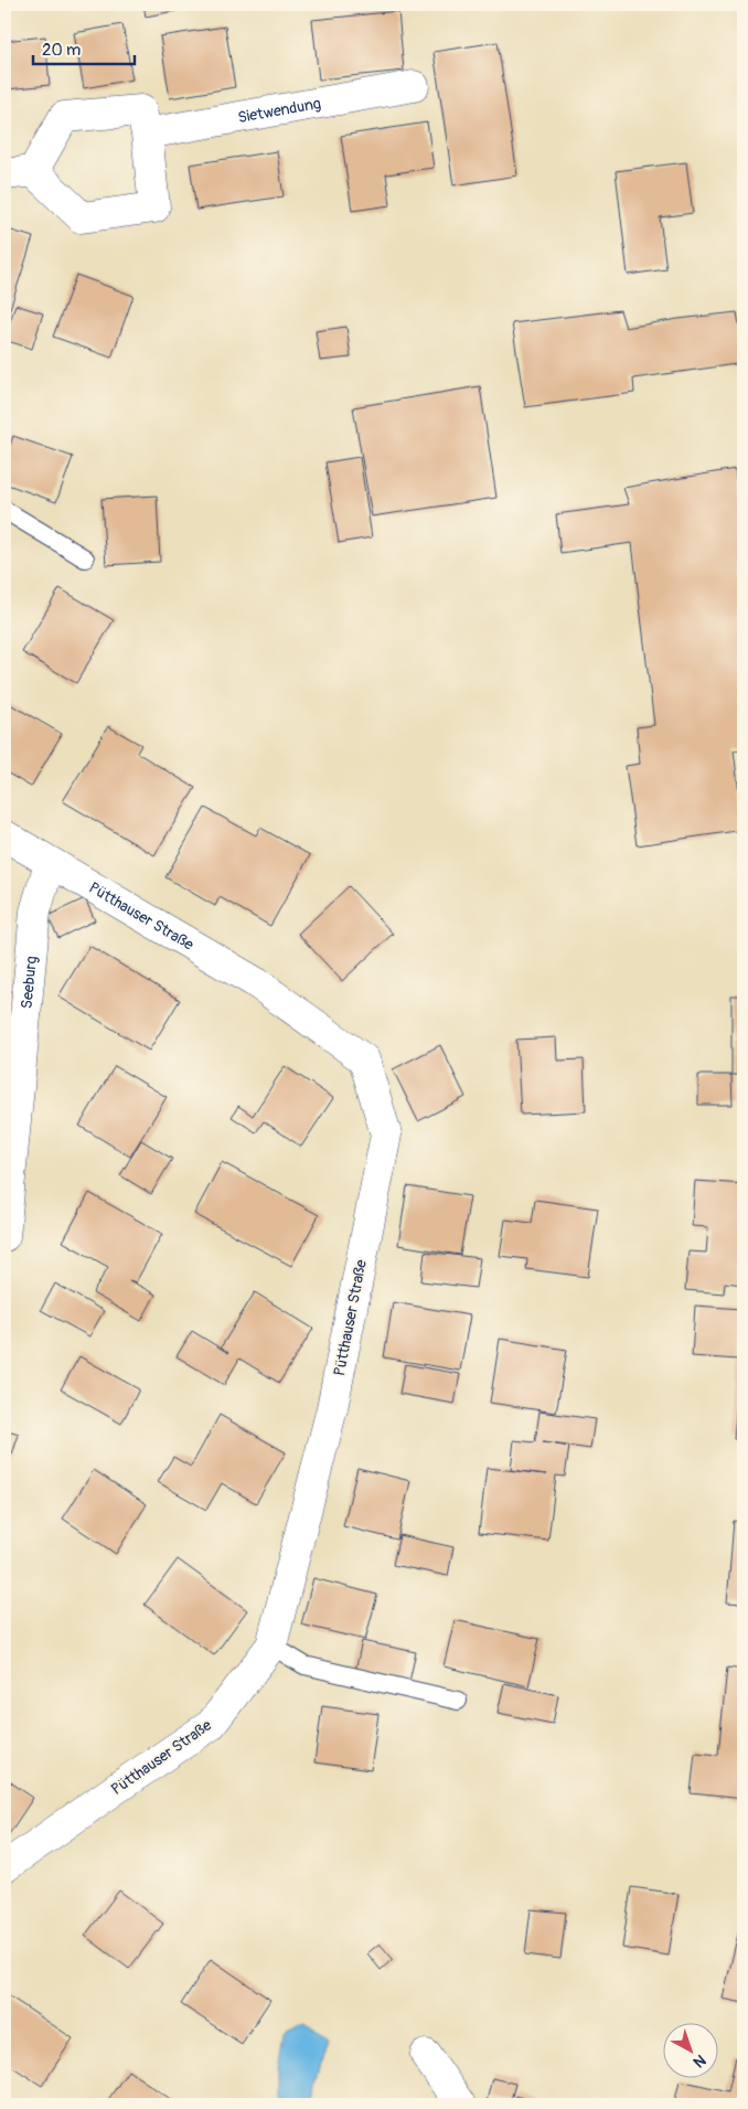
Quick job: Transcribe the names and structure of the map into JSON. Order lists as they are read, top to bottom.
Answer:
{
  "streets": {
    "street": ["Sietwendung", "Pütthauser Straße", "Seeburg"]
  },
  "crossings": [
    ["Pütthauser Straße", "Seeburg"]
  ],
  "scale_bar": "20 m",
  "north": "bottom right"
}
